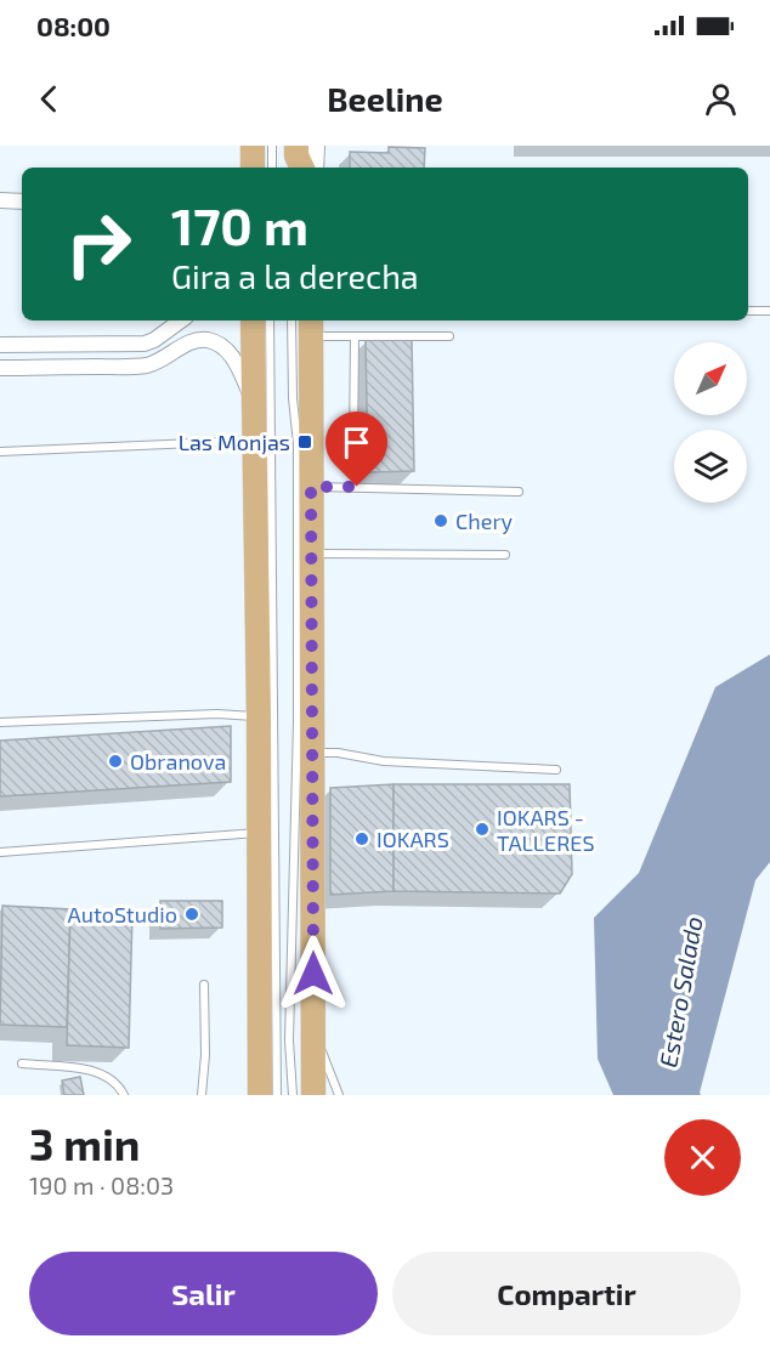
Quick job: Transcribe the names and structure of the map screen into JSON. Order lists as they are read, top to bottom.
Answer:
{
  "water": ["Estero Salado"],
  "places": {
    "transit": ["Las Monjas"],
    "other": [
      "Chery",
      "Obranova",
      "IOKARS - TALLERES",
      "IOKARS",
      "AutoStudio"
    ]
  },
  "north": "top right",
  "page": {
    "status": "08:00",
    "header": "Beeline",
    "turn": ["170 m", "Gira a la derecha"],
    "heading": ["3 min", "190 m · 08:03"],
    "buttons": ["Salir", "Compartir"]
  }
}
